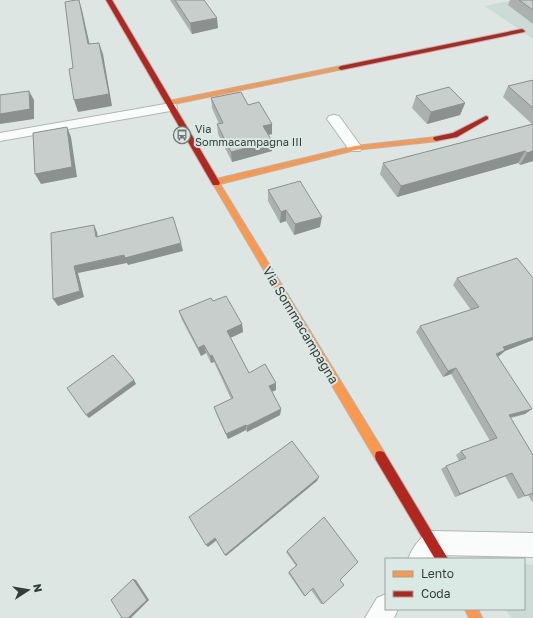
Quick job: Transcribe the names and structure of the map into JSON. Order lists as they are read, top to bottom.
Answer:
{
  "streets": {
    "street": ["Via Sommacampagna"]
  },
  "places": {
    "bus stop": ["Via Sommacampagna III"]
  },
  "legend": ["Lento", "Coda"],
  "north": "right"
}
